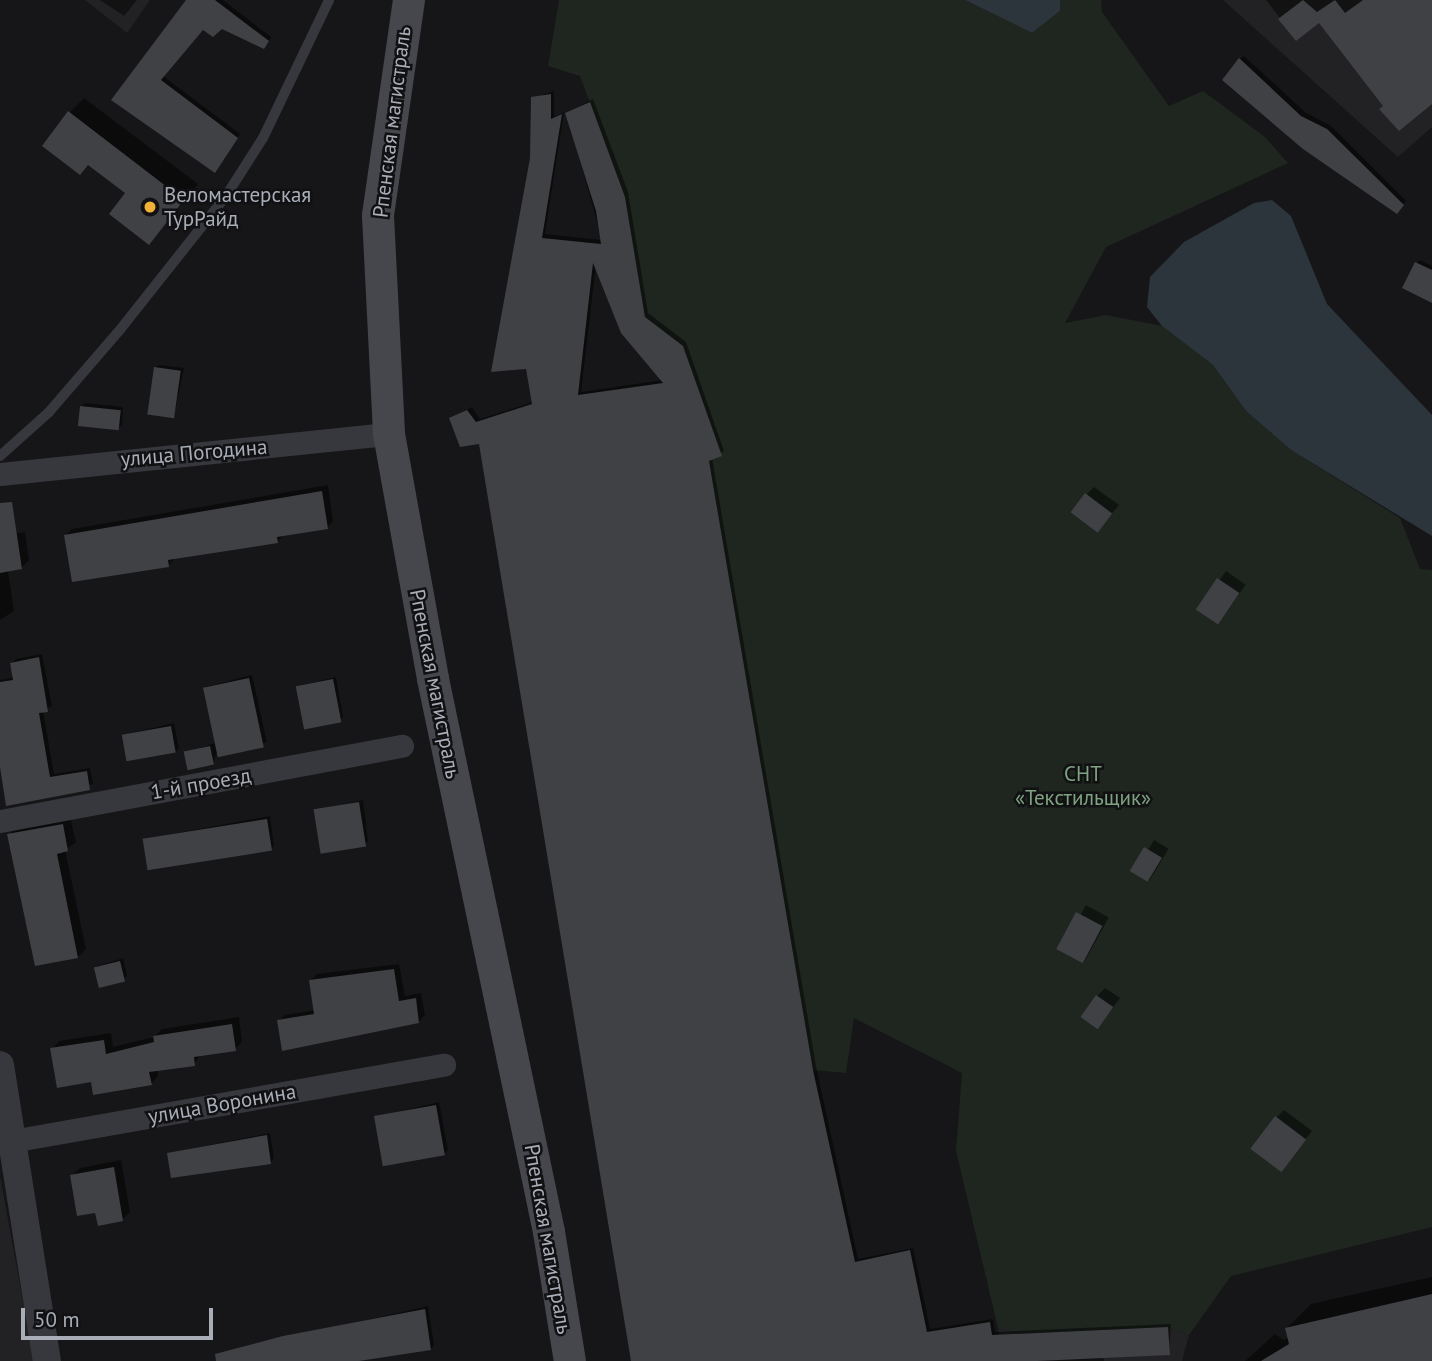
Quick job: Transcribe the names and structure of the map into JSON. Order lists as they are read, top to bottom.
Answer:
{
  "streets": {
    "main road": ["Рпенская магистраль"],
    "street": ["улица Погодина", "1-й проезд", "улица Воронина"]
  },
  "crossings": [
    ["Рпенская магистраль", "улица Погодина"]
  ],
  "parks": ["СНТ «Текстильщик»"],
  "places": ["Веломастерская ТурРайд"],
  "scale_bar": "50 m"
}
